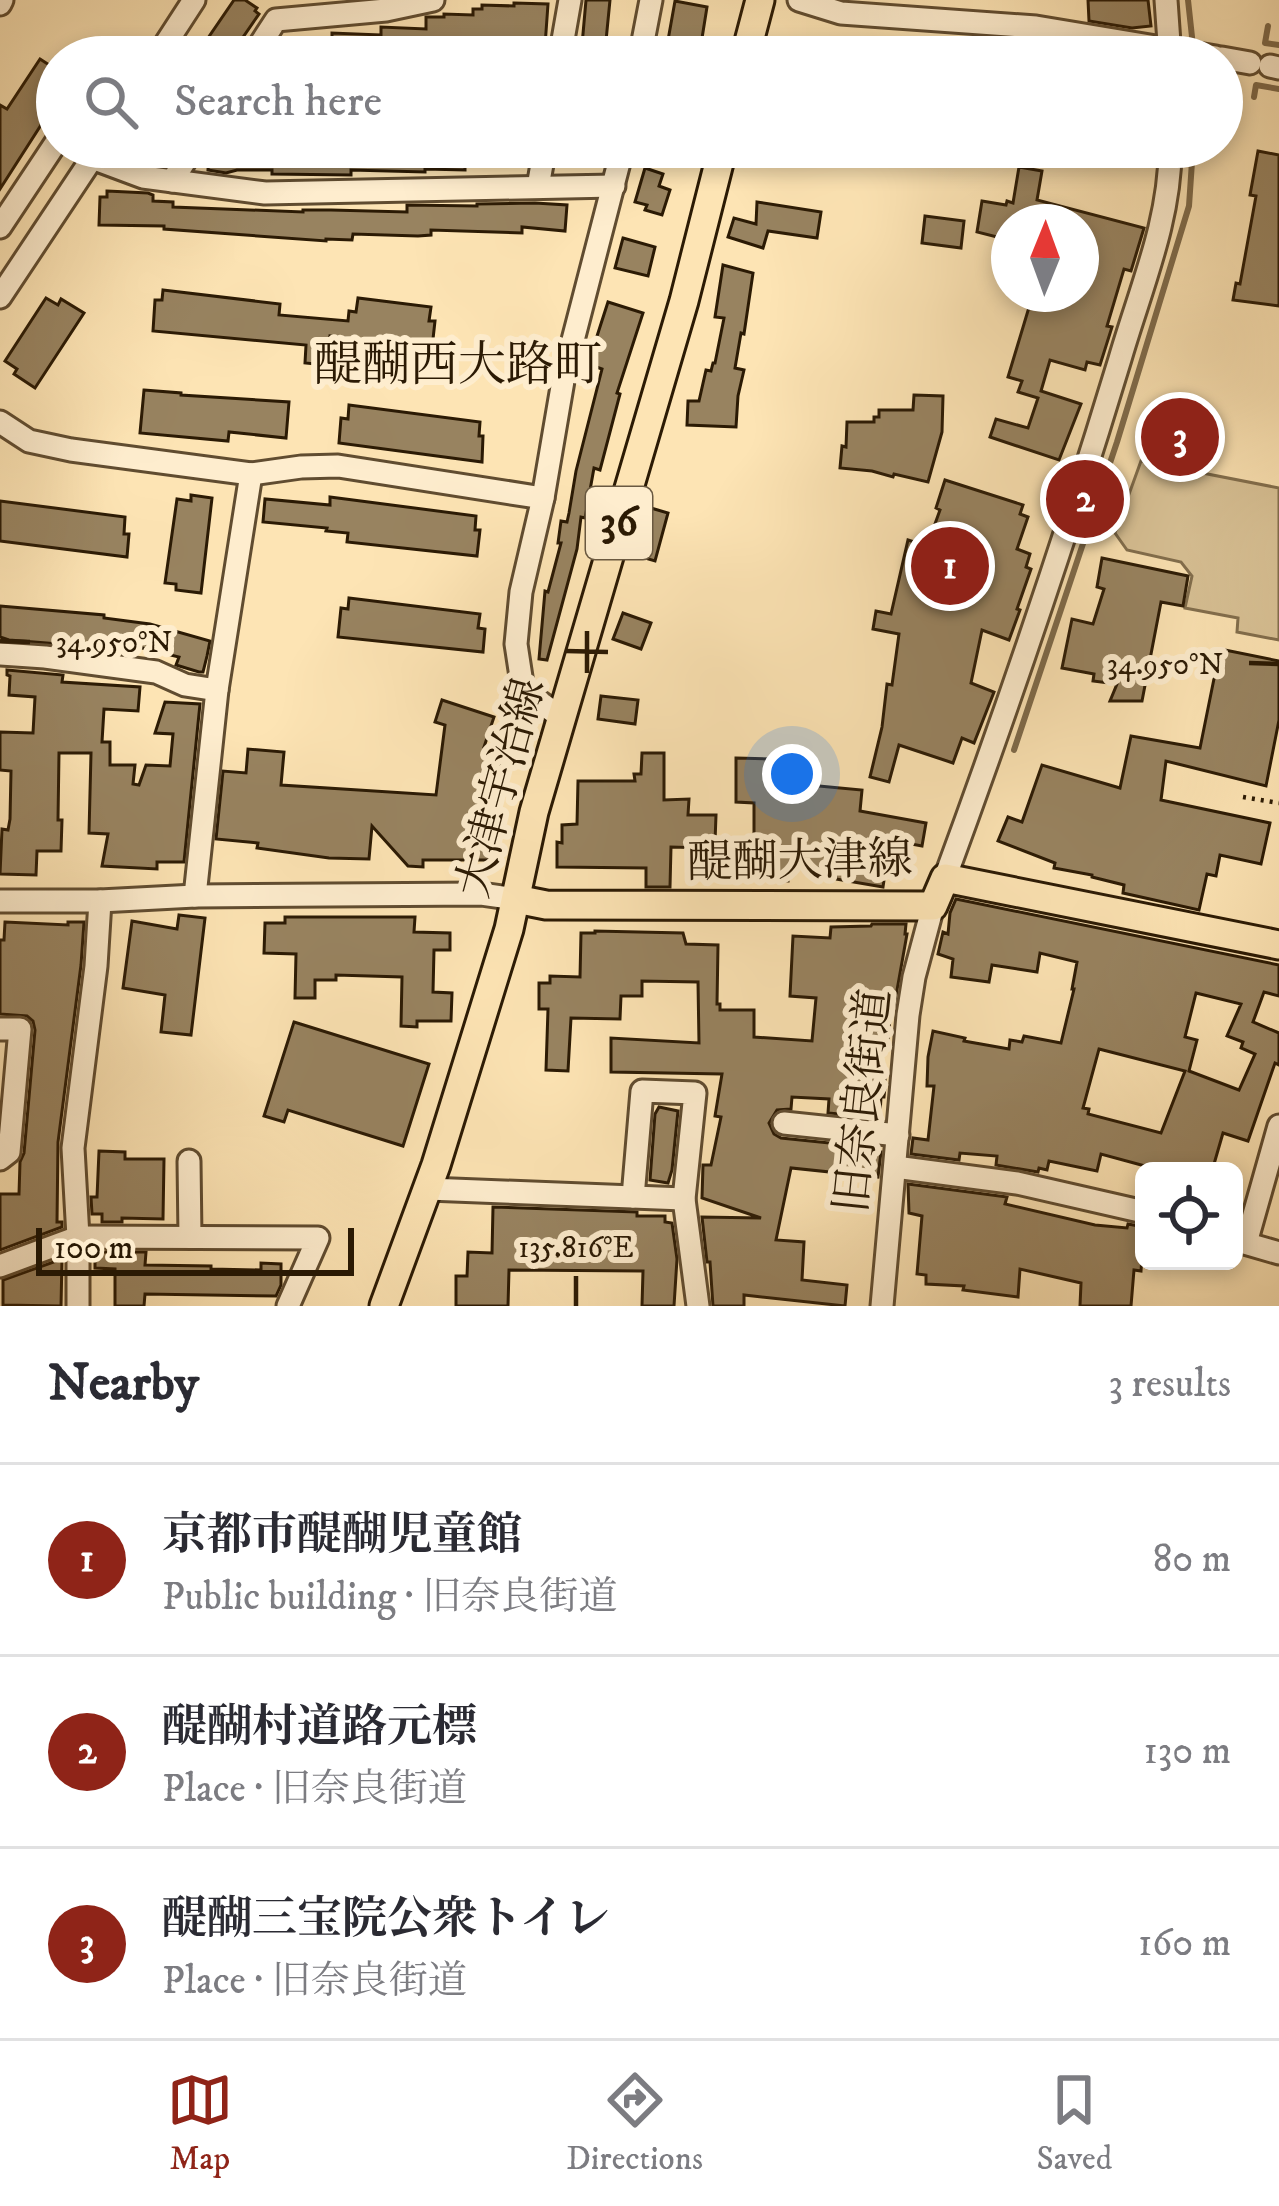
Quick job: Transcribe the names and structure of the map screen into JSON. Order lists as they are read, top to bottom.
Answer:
{
  "streets": {
    "main road": ["36", "大津宇治線", "醍醐大津線"],
    "street": ["旧奈良街道"]
  },
  "crossings": [
    ["大津宇治線", "醍醐大津線"],
    ["醍醐大津線", "旧奈良街道"]
  ],
  "districts": ["醍醐西大路町"],
  "scale_bar": "100 m",
  "north": "top",
  "page": {
    "search": "Search here",
    "pins": ["3", "2", "1"],
    "scale": "100 m",
    "heading": ["Nearby", "3 results"],
    "list": [
      {
        "mark": "1",
        "name": "京都市醍醐児童館",
        "note": "Public building · 旧奈良街道",
        "value": "80 m"
      },
      {
        "mark": "2",
        "name": "醍醐村道路元標",
        "note": "Place · 旧奈良街道",
        "value": "130 m"
      },
      {
        "mark": "3",
        "name": "醍醐三宝院公衆トイレ",
        "note": "Place · 旧奈良街道",
        "value": "160 m"
      }
    ],
    "nav": ["Map", "Directions", "Saved"]
  },
  "coordinates": ["34.950°N", "135.816°E"]
}
